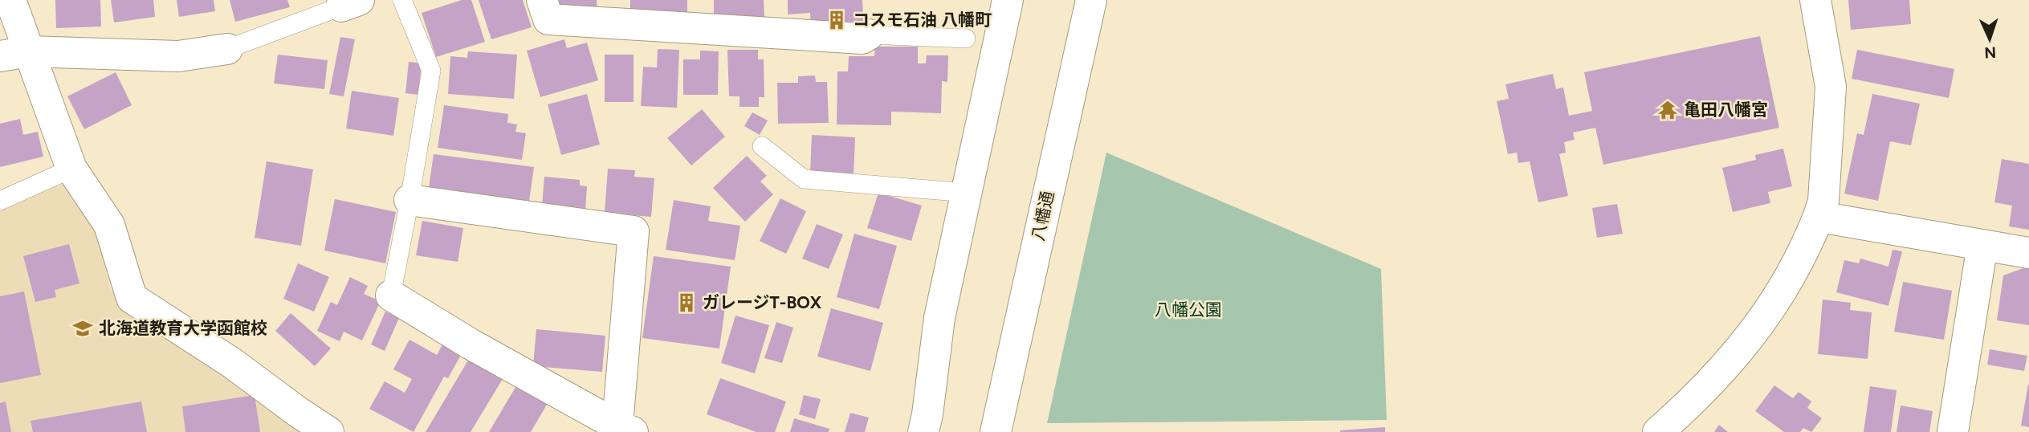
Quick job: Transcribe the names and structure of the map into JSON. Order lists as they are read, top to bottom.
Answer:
{
  "streets": {
    "street": ["八幡通"]
  },
  "parks": ["八幡公園"],
  "places": {
    "building": ["コスモ石油 八幡町", "ガレージT-BOX"],
    "temple": ["亀田八幡宮"],
    "school or university": ["北海道教育大学函館校"]
  },
  "north": "bottom"
}
